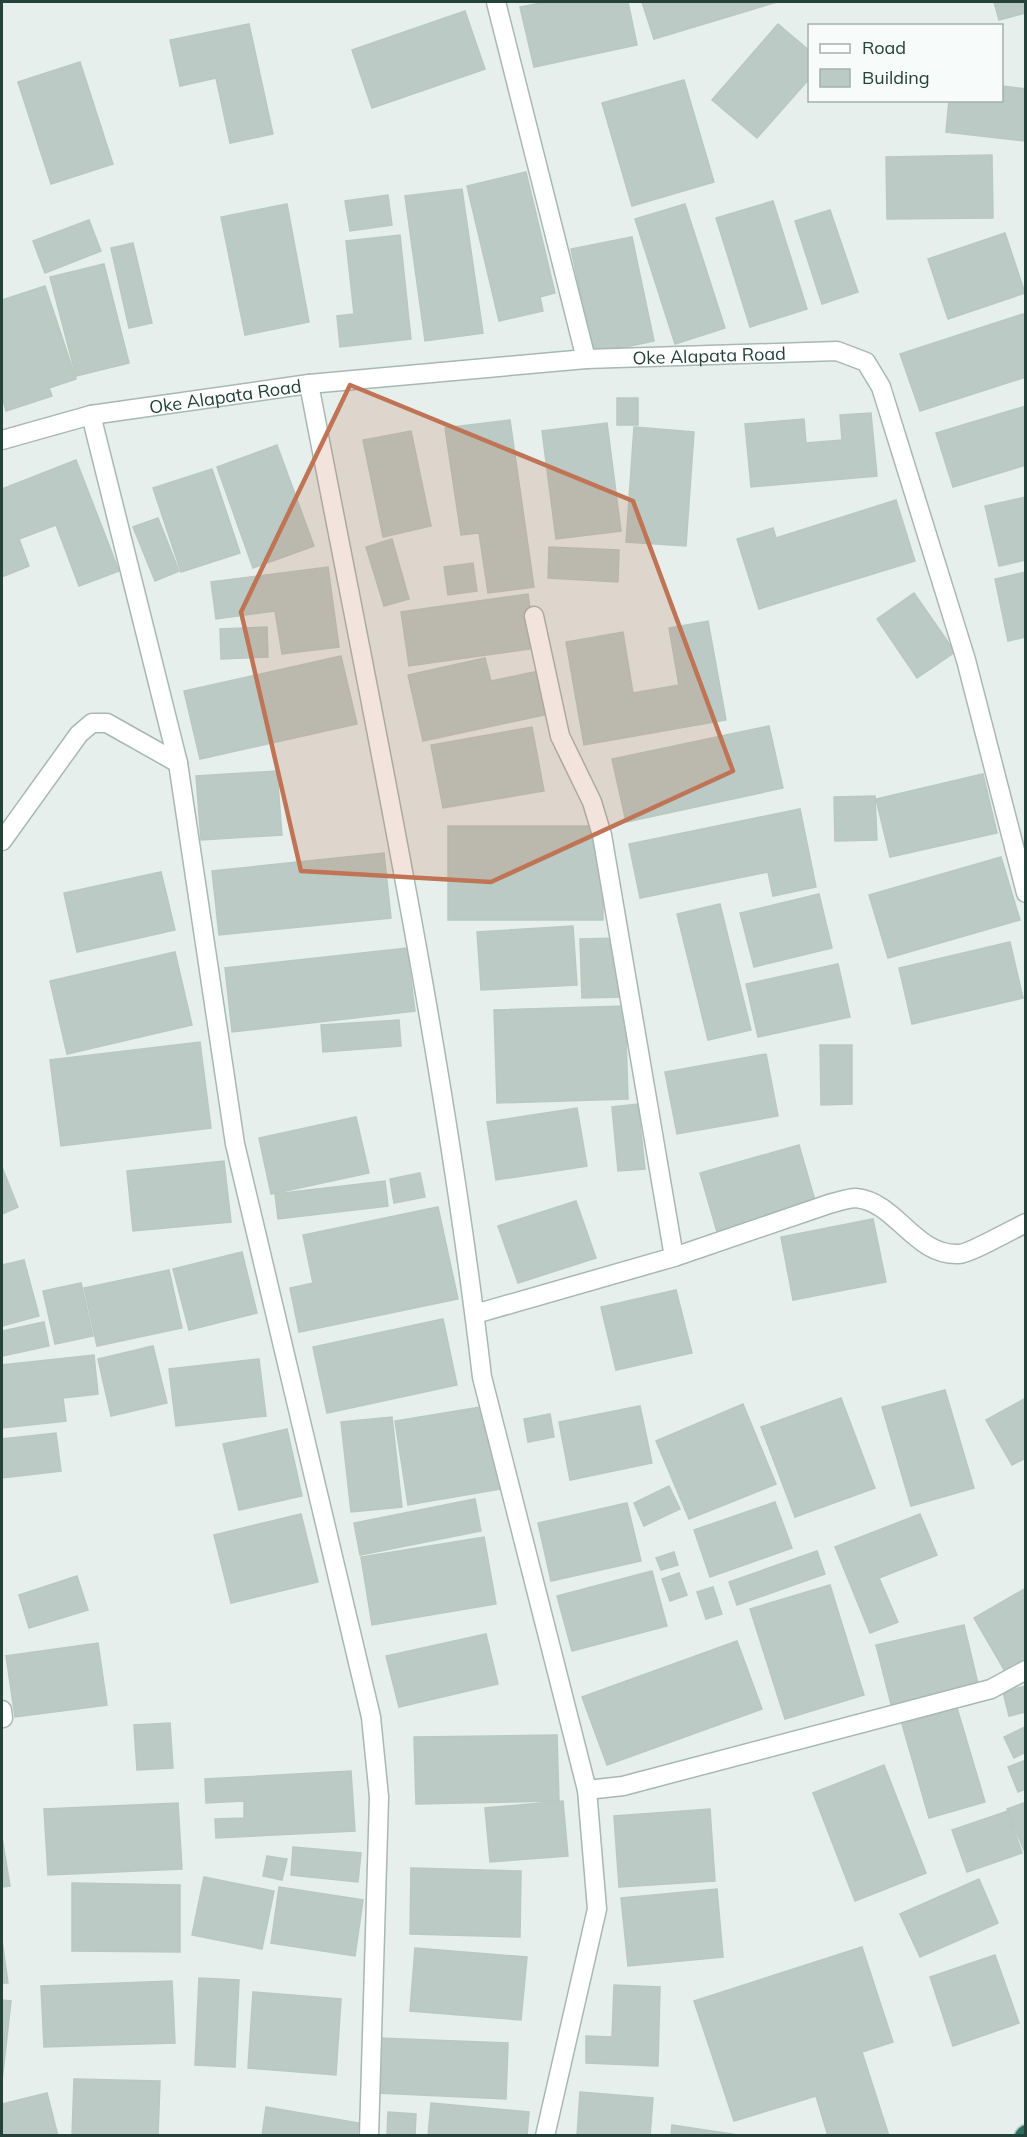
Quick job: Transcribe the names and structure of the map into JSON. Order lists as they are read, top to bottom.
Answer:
{
  "streets": {
    "street": ["Oke Alapata Road"]
  },
  "legend": ["Road", "Building"]
}
